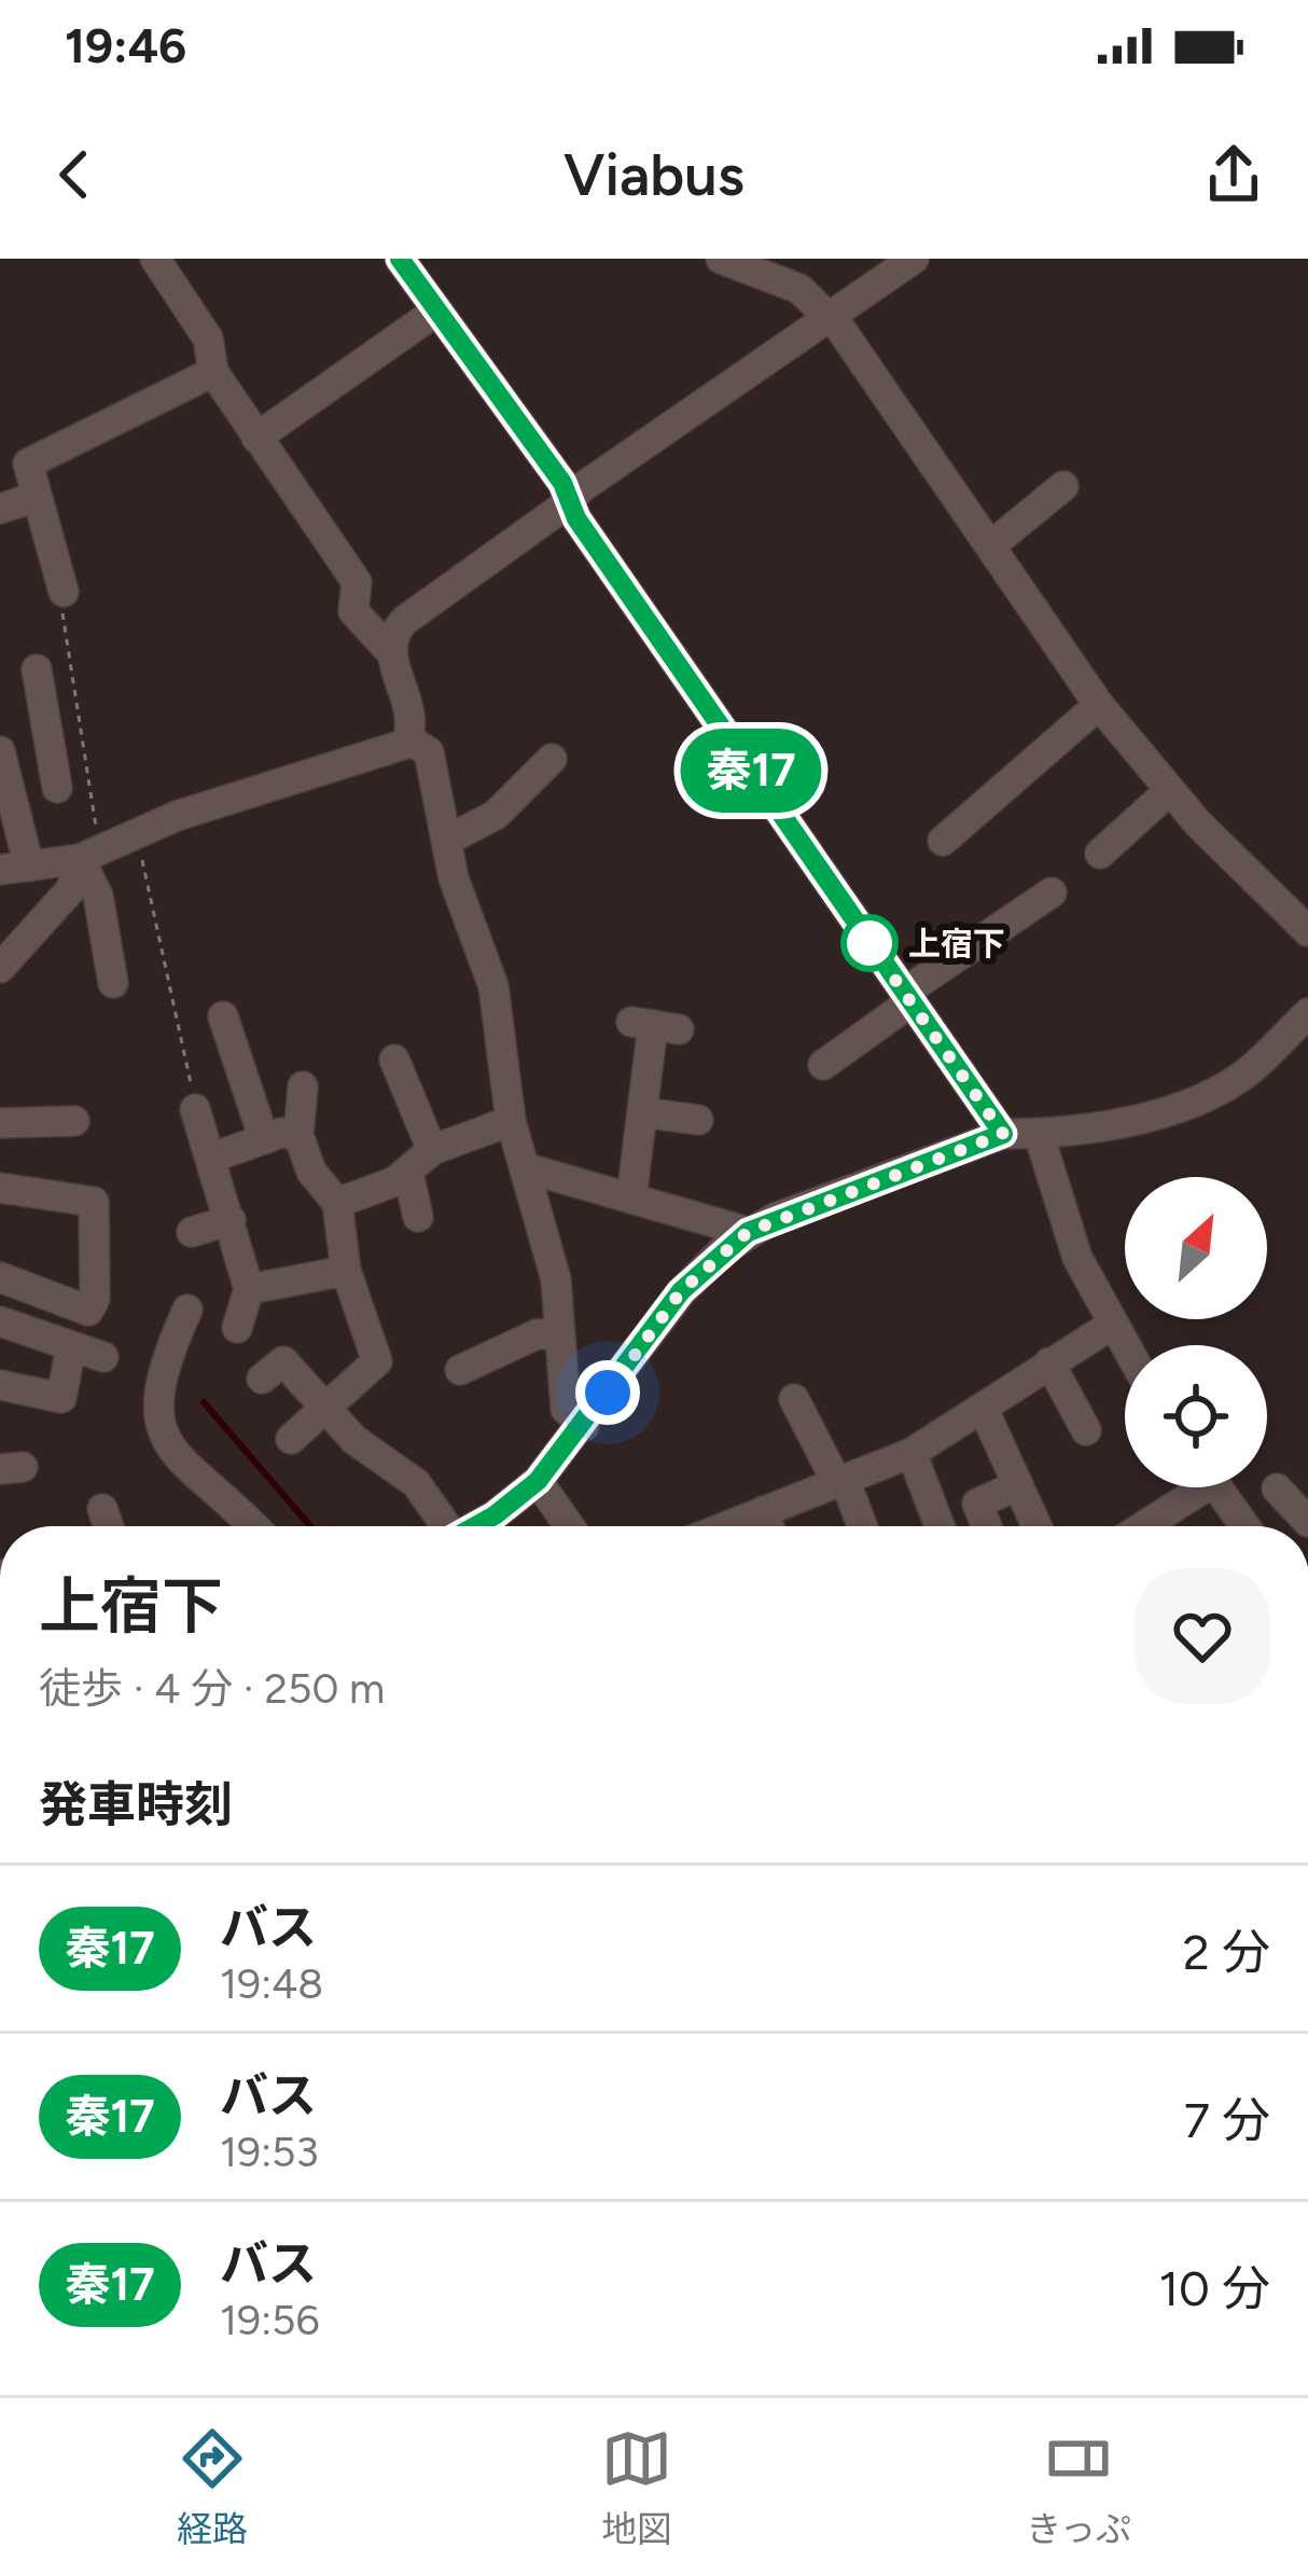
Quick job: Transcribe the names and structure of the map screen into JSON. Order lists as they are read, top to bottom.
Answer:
{
  "places": ["上宿下"],
  "lines": ["bus line 秦17"],
  "north": "top right",
  "page": {
    "status": "19:46",
    "header": "Viabus",
    "on_map": "秦17",
    "heading": [
      ["上宿下", "徒歩 · 4 分 · 250 m"],
      "発車時刻"
    ],
    "list": [
      {
        "mark": "秦17",
        "name": "バス",
        "note": "19:48",
        "value": "2 分"
      },
      {
        "mark": "秦17",
        "name": "バス",
        "note": "19:53",
        "value": "7 分"
      },
      {
        "mark": "秦17",
        "name": "バス",
        "note": "19:56",
        "value": "10 分"
      }
    ],
    "tabs": ["経路", "地図", "きっぷ"]
  }
}
